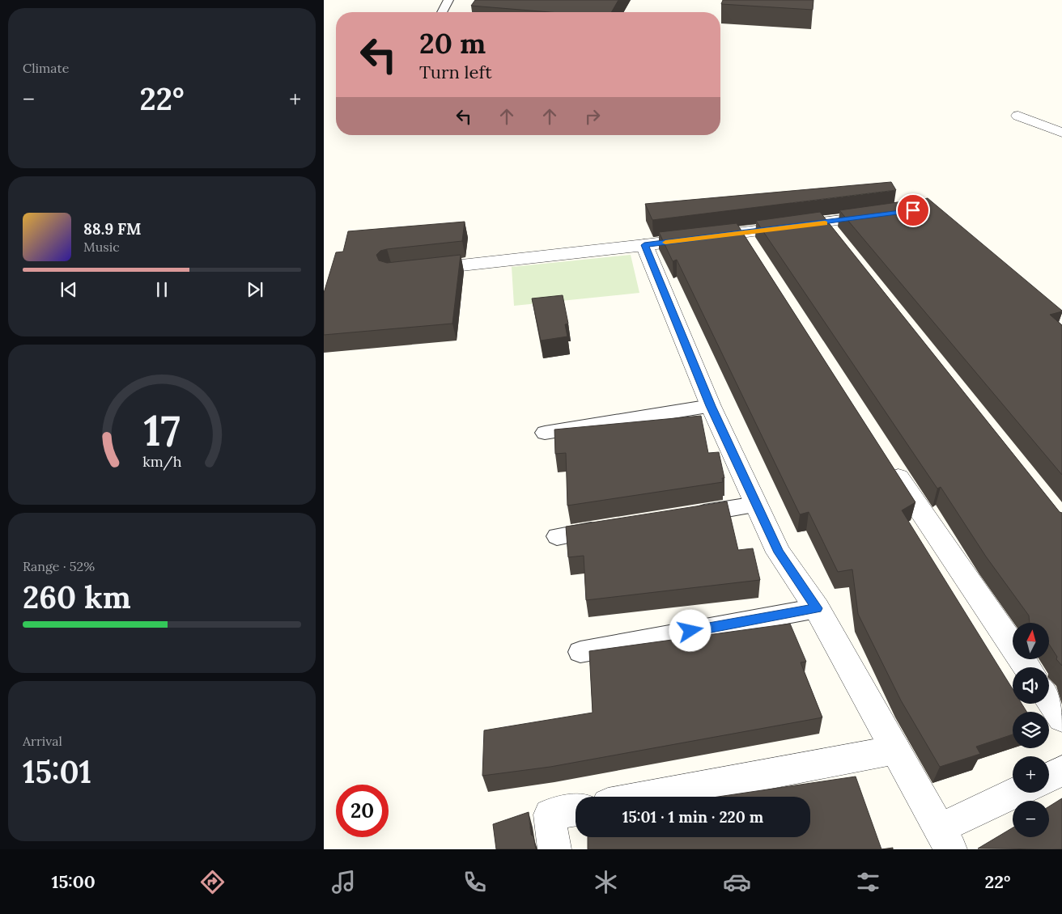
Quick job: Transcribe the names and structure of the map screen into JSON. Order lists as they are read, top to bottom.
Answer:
{
  "north": "top",
  "page": {
    "tile": [
      "Climate",
      ["Range · 52%", "260 km"],
      ["Arrival", "15:01"]
    ],
    "turn": ["20 m", "Turn left"],
    "heat": ["−", "22°", "+"],
    "song": ["88.9 FM", "Music"],
    "map_buttons": ["+", "−"],
    "limit": "20",
    "trip": "15:01 · 1 min · 220 m",
    "tabs": ["15:00", "22°"],
    "gauge": ["17", "km/h"]
  }
}
